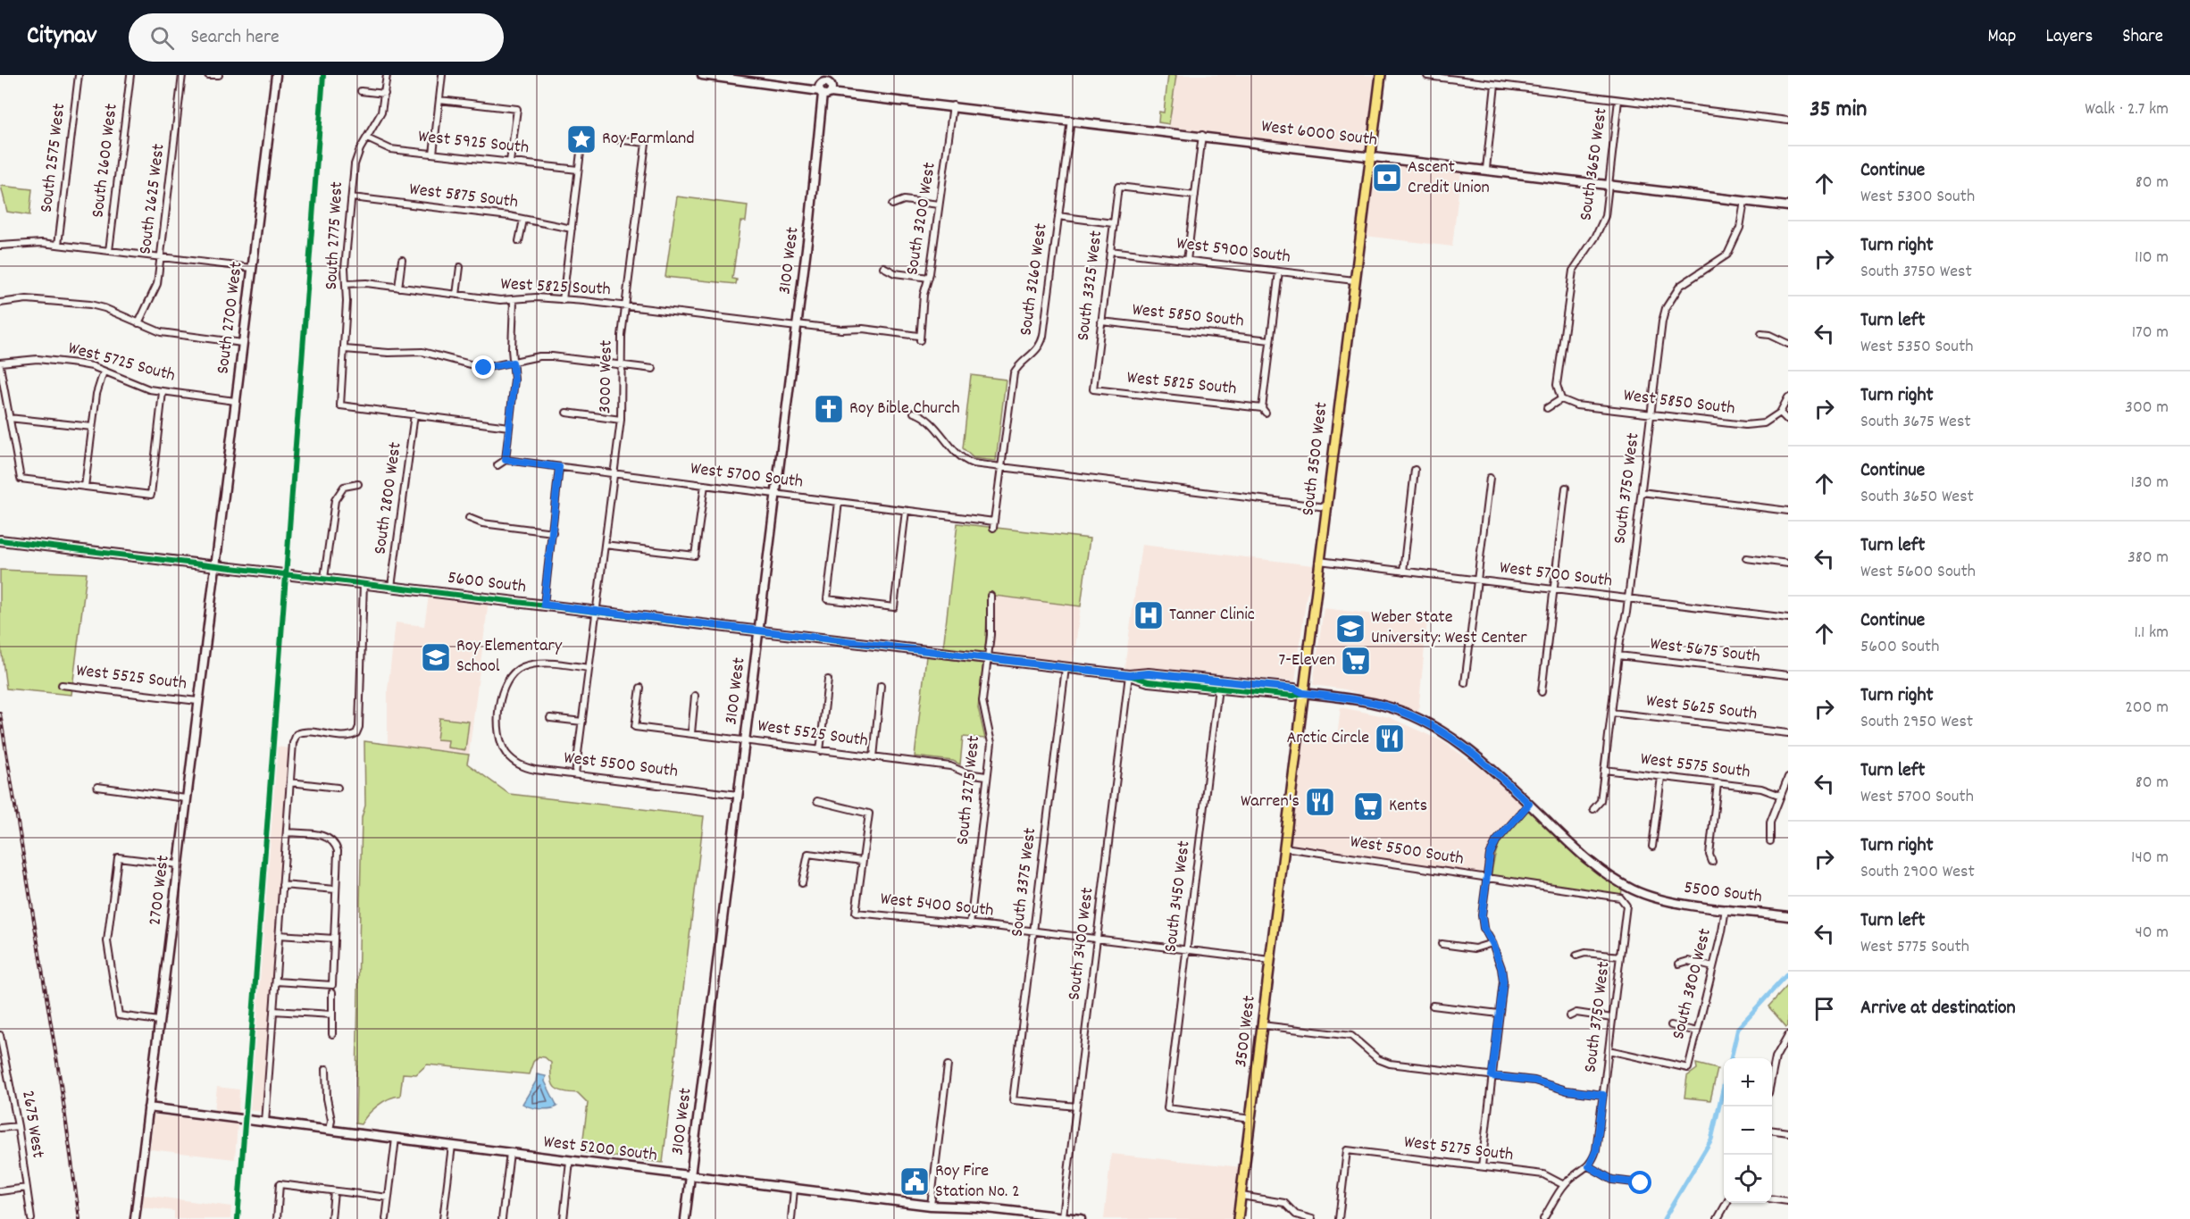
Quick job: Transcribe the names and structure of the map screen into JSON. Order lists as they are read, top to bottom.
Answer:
{
  "streets": {
    "main road": ["South 3500 West", "5600 South", "3500 West"],
    "street": [
      "West 6000 South",
      "West 5925 South",
      "South 2575 West",
      "South 2600 West",
      "South 3650 West",
      "West 5875 South",
      "South 2625 West",
      "South 3200 West",
      "South 2775 West",
      "West 5900 South",
      "3100 West",
      "South 3260 West",
      "South 3325 West",
      "West 5825 South",
      "West 5850 South",
      "South 2700 West",
      "West 5725 South",
      "3000 West",
      "West 5700 South",
      "South 3750 West",
      "South 2800 West",
      "West 5675 South",
      "West 5525 South",
      "West 5625 South",
      "West 5500 South",
      "West 5575 South",
      "South 3275 West",
      "South 3375 West",
      "2700 West",
      "5500 South",
      "South 3450 West",
      "West 5400 South",
      "South 3400 West",
      "South 3800 West",
      "2675 West",
      "West 5200 South",
      "West 5275 South"
    ]
  },
  "crossings": [
    ["West 6000 South", "South 3650 West"],
    ["West 6000 South", "South 3200 West"],
    ["West 6000 South", "3100 West"],
    ["West 6000 South", "South 3260 West"],
    ["West 6000 South", "South 3500 West"],
    ["West 6000 South", "South 3750 West"],
    ["West 5925 South", "South 2775 West"],
    ["South 3650 West", "West 5850 South"],
    ["West 5875 South", "South 2775 West"],
    ["South 3200 West", "West 5825 South"],
    ["South 2775 West", "West 5825 South"],
    ["South 2775 West", "South 2800 West"],
    ["West 5900 South", "South 3325 West"],
    ["West 5900 South", "South 3500 West"],
    ["3100 West", "West 5825 South"],
    ["3100 West", "West 5700 South"],
    ["3100 West", "5600 South"],
    ["3100 West", "West 5525 South"],
    ["3100 West", "West 5500 South"],
    ["3100 West", "West 5200 South"],
    ["South 3260 West", "West 5700 South"],
    ["South 3325 West", "West 5825 South"],
    ["South 3325 West", "West 5850 South"],
    ["West 5825 South", "West 5850 South"],
    ["West 5825 South", "3000 West"],
    ["West 5850 South", "South 3750 West"],
    ["South 2700 West", "West 5725 South"],
    ["South 2700 West", "5600 South"],
    ["South 2700 West", "2700 West"],
    ["3000 West", "West 5700 South"],
    ["3000 West", "5600 South"],
    ["3000 West", "West 5500 South"],
    ["South 3500 West", "West 5700 South"],
    ["South 3500 West", "5600 South"],
    ["South 3500 West", "West 5500 South"],
    ["South 3500 West", "5500 South"],
    ["South 3500 West", "3500 West"],
    ["West 5700 South", "South 3750 West"],
    ["South 3750 West", "West 5675 South"],
    ["South 3750 West", "West 5625 South"],
    ["South 3750 West", "West 5500 South"],
    ["South 3750 West", "West 5575 South"],
    ["South 3750 West", "South 3800 West"],
    ["South 2800 West", "5600 South"],
    ["5600 South", "South 3275 West"],
    ["5600 South", "South 3375 West"],
    ["5600 South", "2700 West"],
    ["5600 South", "5500 South"],
    ["5600 South", "South 3450 West"],
    ["5600 South", "South 3400 West"],
    ["West 5525 South", "South 3275 West"],
    ["West 5525 South", "2700 West"],
    ["West 5500 South", "3500 West"],
    ["South 3275 West", "West 5400 South"],
    ["South 3375 West", "West 5400 South"],
    ["South 3375 West", "South 3400 West"],
    ["2700 West", "West 5200 South"],
    ["5500 South", "South 3800 West"],
    ["South 3450 West", "West 5400 South"],
    ["West 5400 South", "South 3400 West"],
    ["West 5400 South", "3500 West"],
    ["South 3400 West", "West 5200 South"]
  ],
  "places": {
    "place": ["Roy Farmland"],
    "bank": ["Ascent Credit Union"],
    "church": ["Roy Bible Church"],
    "hospital": ["Tanner Clinic"],
    "school or university": ["Weber State University: West Center", "Roy Elementary School"],
    "supermarket": ["7-Eleven", "Kents"],
    "restaurant": ["Arctic Circle", "Warren's"],
    "public building": ["Roy Fire Station No. 2"]
  },
  "page": {
    "header": "Citynav",
    "search": "Search here",
    "nav": ["Map", "Layers", "Share"],
    "heading": ["35 min", "Walk · 2.7 km"],
    "list": [
      ["Continue", "West 5300 South", "80 m"],
      ["Turn right", "South 3750 West", "110 m"],
      ["Turn left", "West 5350 South", "170 m"],
      ["Turn right", "South 3675 West", "300 m"],
      ["Continue", "South 3650 West", "130 m"],
      ["Turn left", "West 5600 South", "380 m"],
      ["Continue", "5600 South", "1.1 km"],
      ["Turn right", "South 2950 West", "200 m"],
      ["Turn left", "West 5700 South", "80 m"],
      ["Turn right", "South 2900 West", "140 m"],
      ["Turn left", "West 5775 South", "40 m"],
      "Arrive at destination"
    ],
    "map_buttons": ["+", "−"]
  }
}
